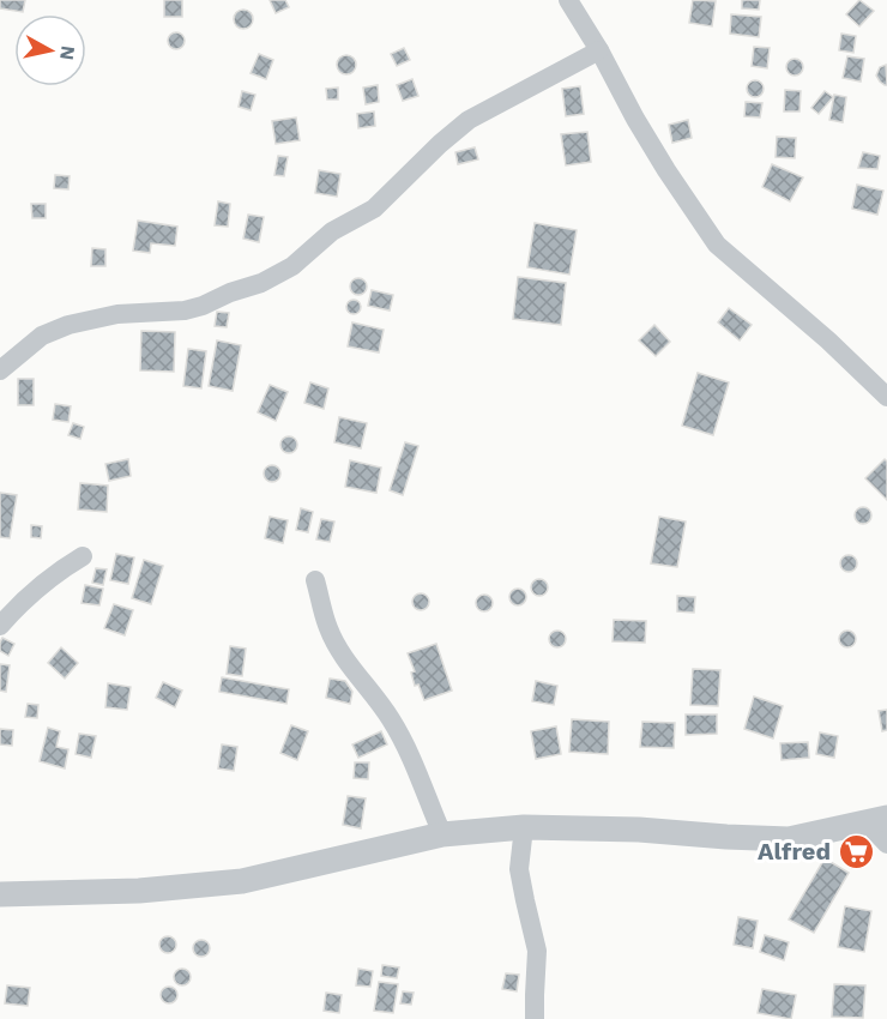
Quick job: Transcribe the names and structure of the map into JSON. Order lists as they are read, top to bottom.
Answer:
{
  "places": {
    "supermarket": ["Alfred"]
  },
  "north": "right"
}
